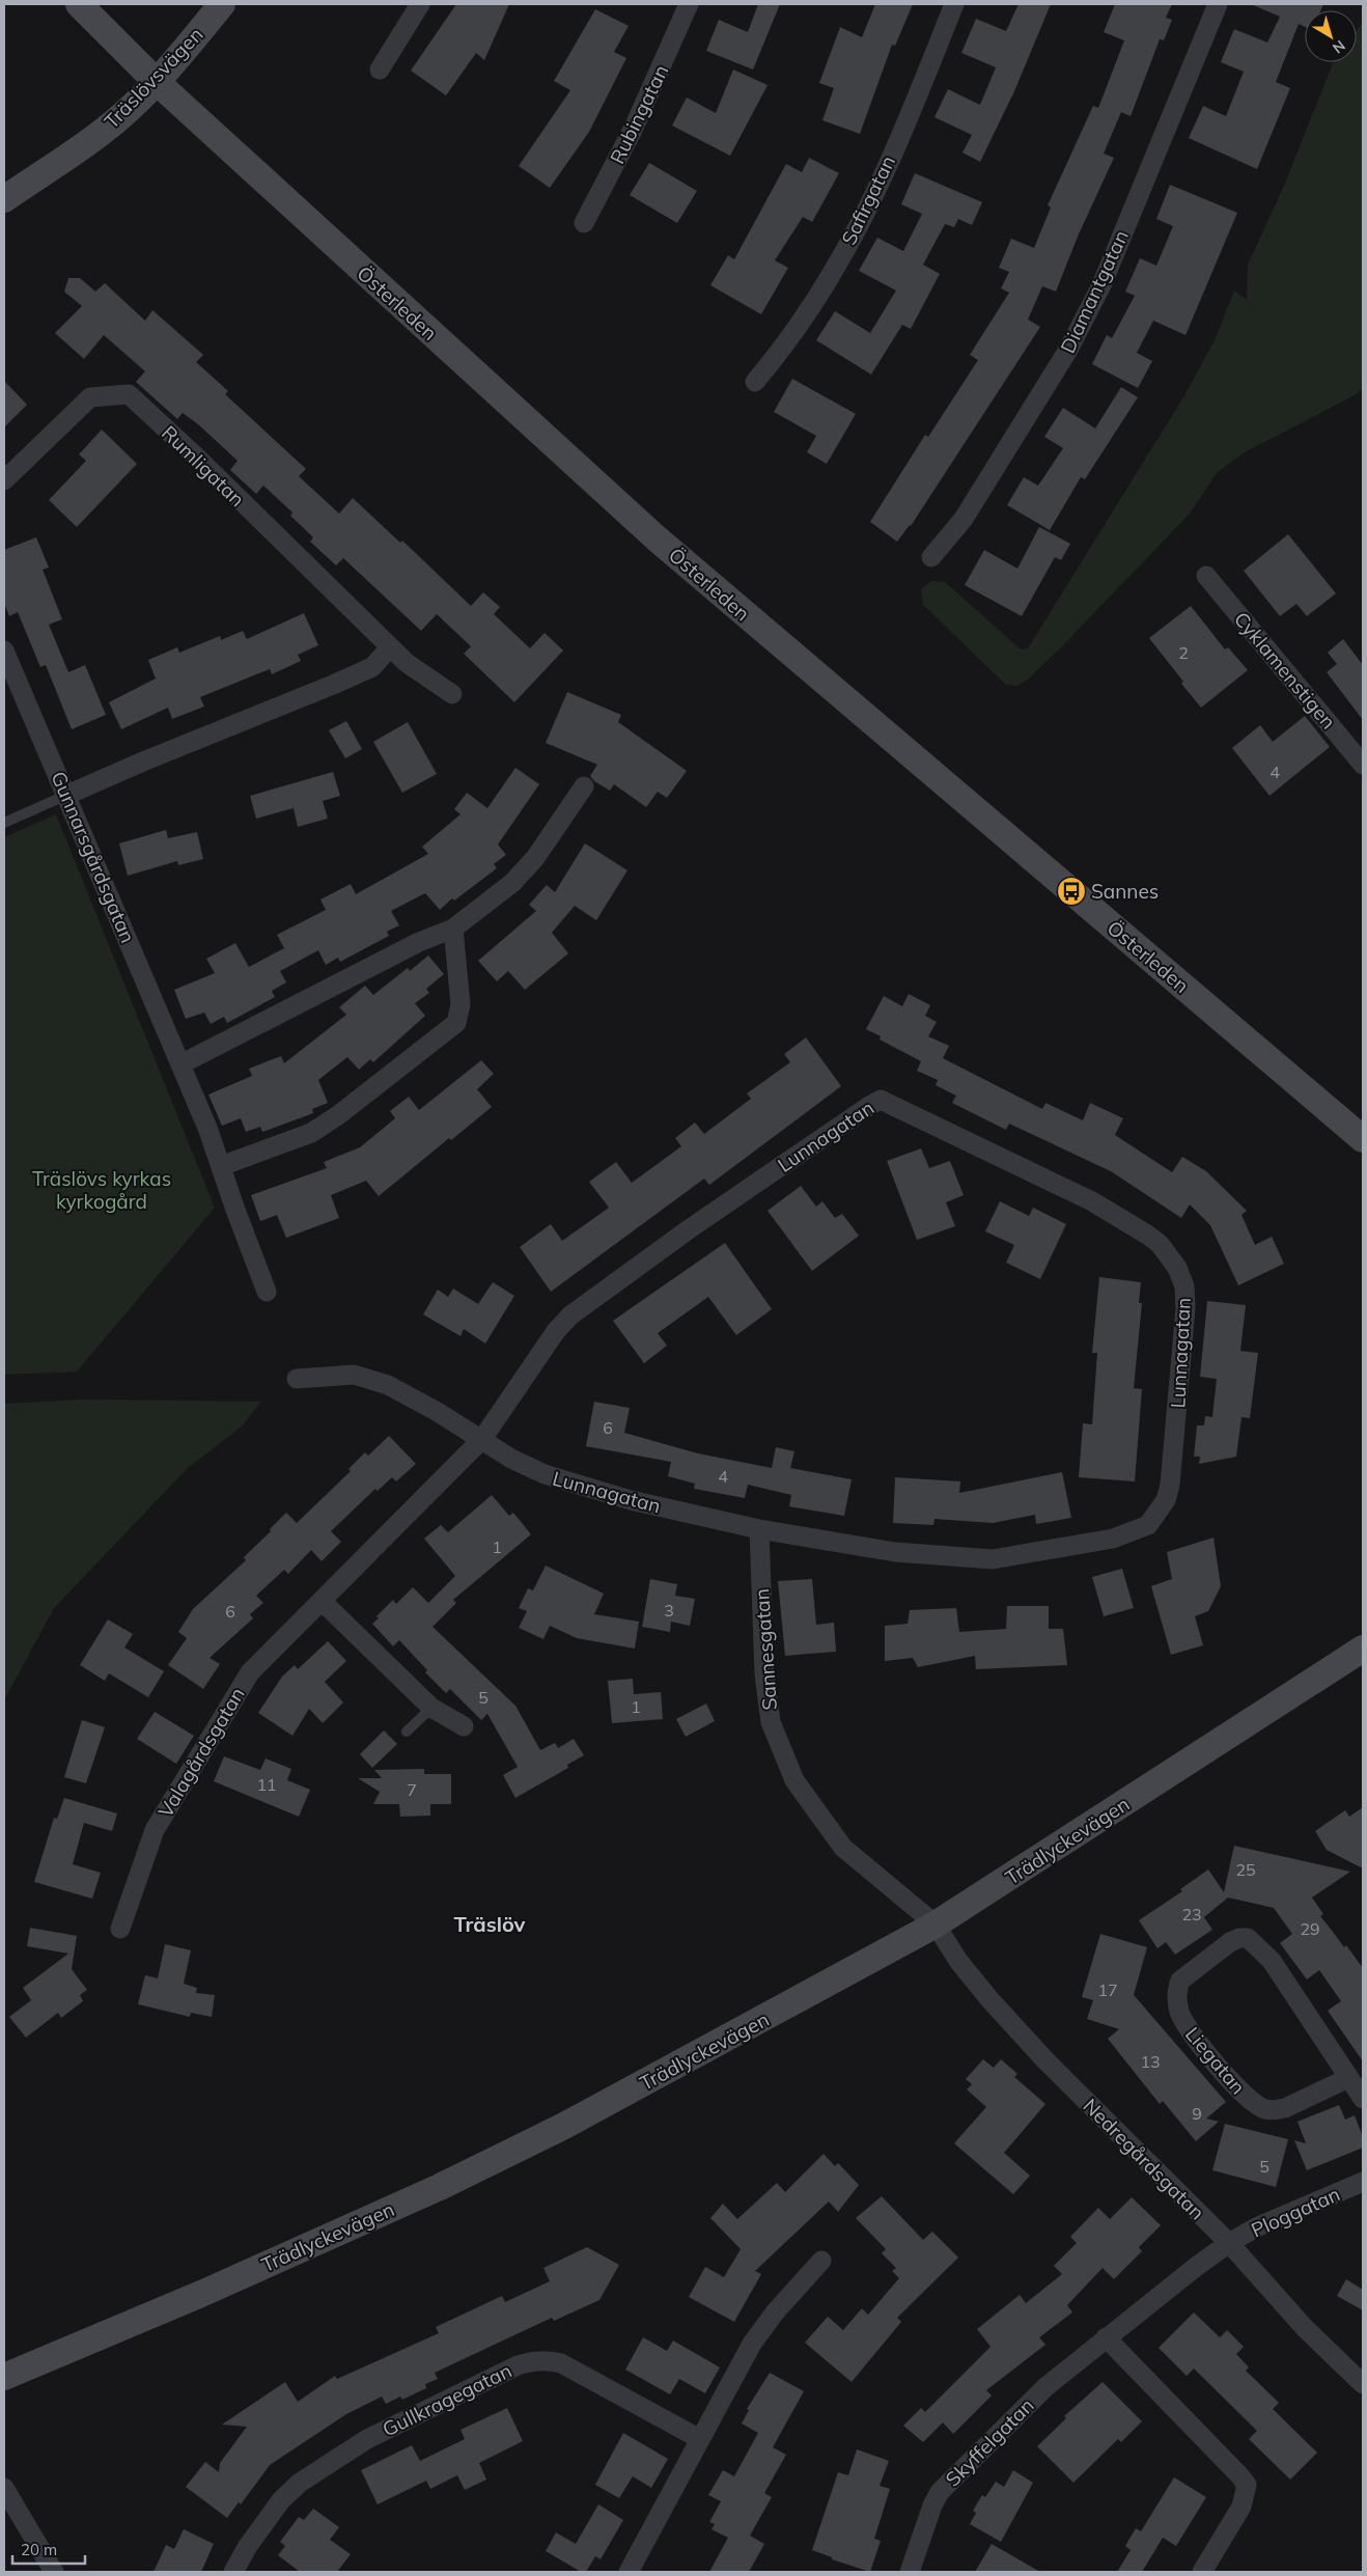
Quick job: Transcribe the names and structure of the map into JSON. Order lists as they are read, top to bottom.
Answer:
{
  "streets": {
    "street": [
      "Träslövsvägen",
      "Rubingatan",
      "Safirgatan",
      "Diamantgatan",
      "Österleden",
      "Rumligatan",
      "Cyklamenstigen",
      "Gunnarsgårdsgatan",
      "Lunnagatan",
      "Sannesgatan",
      "Valagårdsgatan",
      "Trädlyckevägen",
      "Liegatan",
      "Nedregårdsgatan",
      "Ploggatan",
      "Gullkragegatan",
      "Skyffelgatan"
    ]
  },
  "crossings": [
    ["Träslövsvägen", "Österleden"],
    ["Lunnagatan", "Sannesgatan"],
    ["Lunnagatan", "Valagårdsgatan"],
    ["Sannesgatan", "Trädlyckevägen"],
    ["Sannesgatan", "Nedregårdsgatan"],
    ["Trädlyckevägen", "Nedregårdsgatan"],
    ["Nedregårdsgatan", "Ploggatan"],
    ["Nedregårdsgatan", "Skyffelgatan"],
    ["Ploggatan", "Skyffelgatan"]
  ],
  "districts": ["Träslöv"],
  "parks": ["Träslövs kyrkas kyrkogård"],
  "places": {
    "bus stop": ["Sannes"]
  },
  "house_numbers": [
    "2",
    "4",
    "6",
    "4",
    "1",
    "3",
    "6",
    "5",
    "1",
    "11",
    "7",
    "25",
    "23",
    "29",
    "17",
    "13",
    "9",
    "5"
  ],
  "scale_bar": "20 m",
  "north": "bottom right"
}
